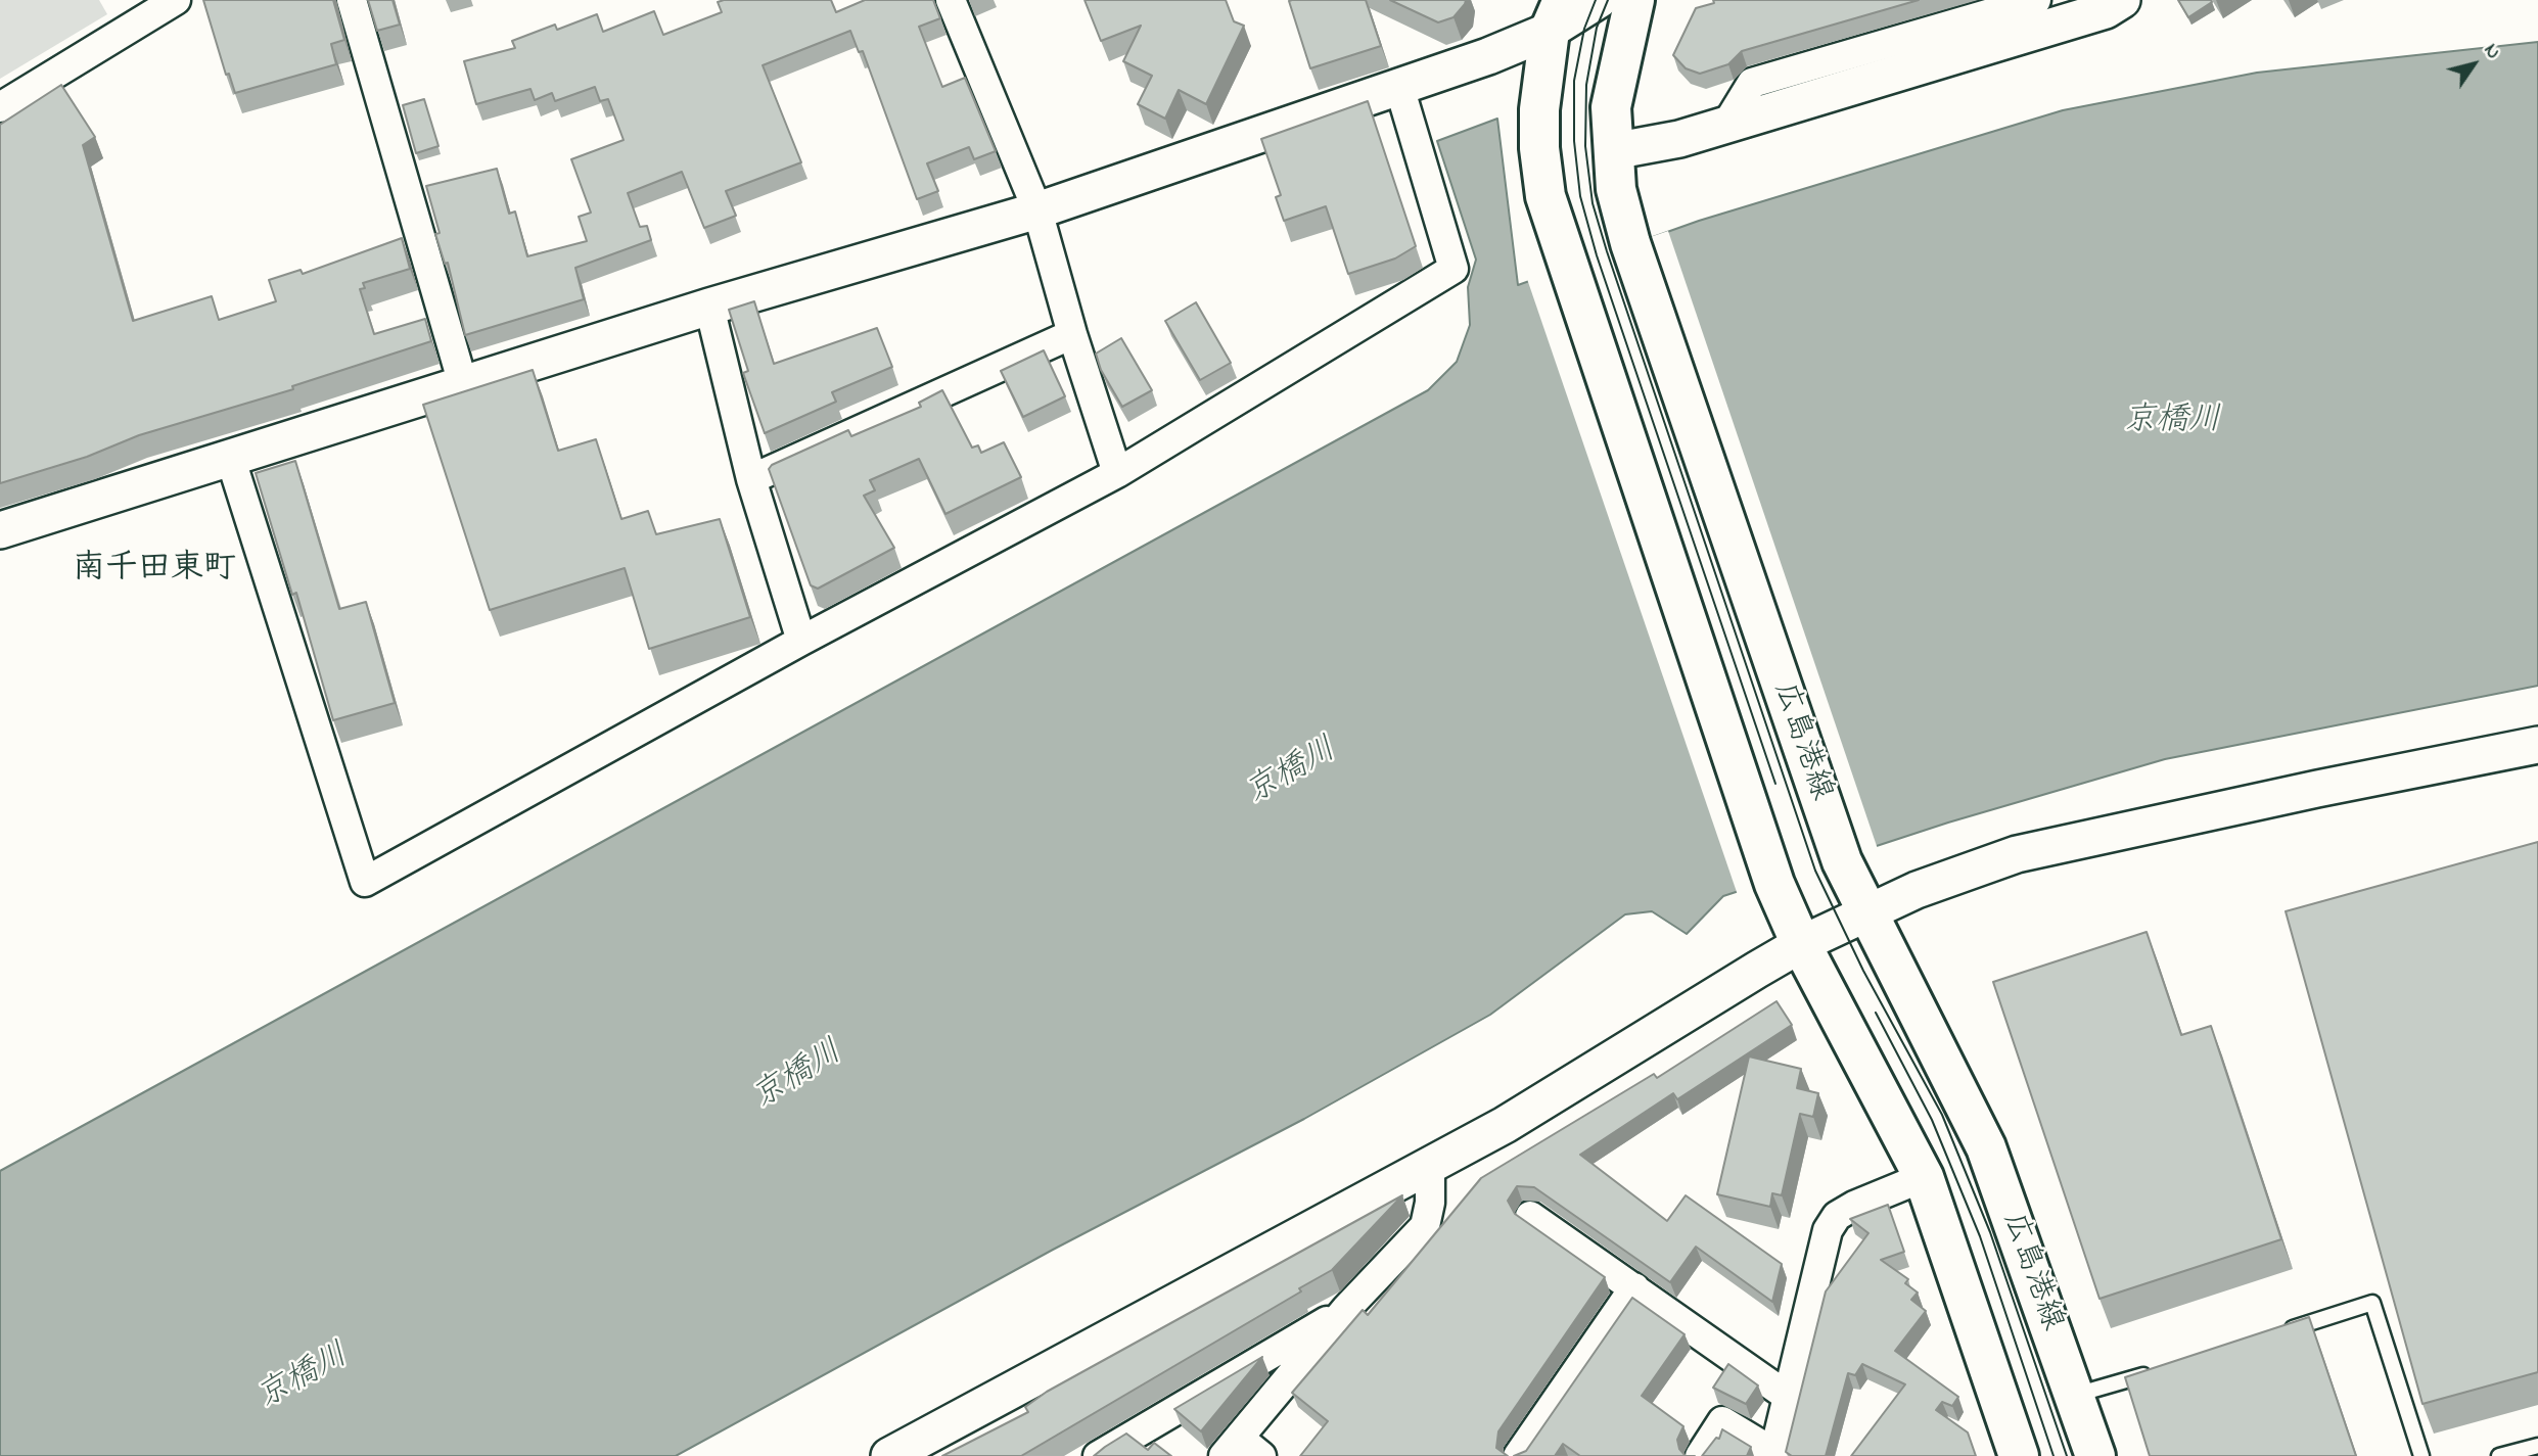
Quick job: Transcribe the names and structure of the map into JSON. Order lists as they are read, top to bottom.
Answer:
{
  "streets": {
    "main road": ["広島港線"]
  },
  "districts": ["南千田東町"],
  "water": ["京橋川"],
  "north": "top right"
}
